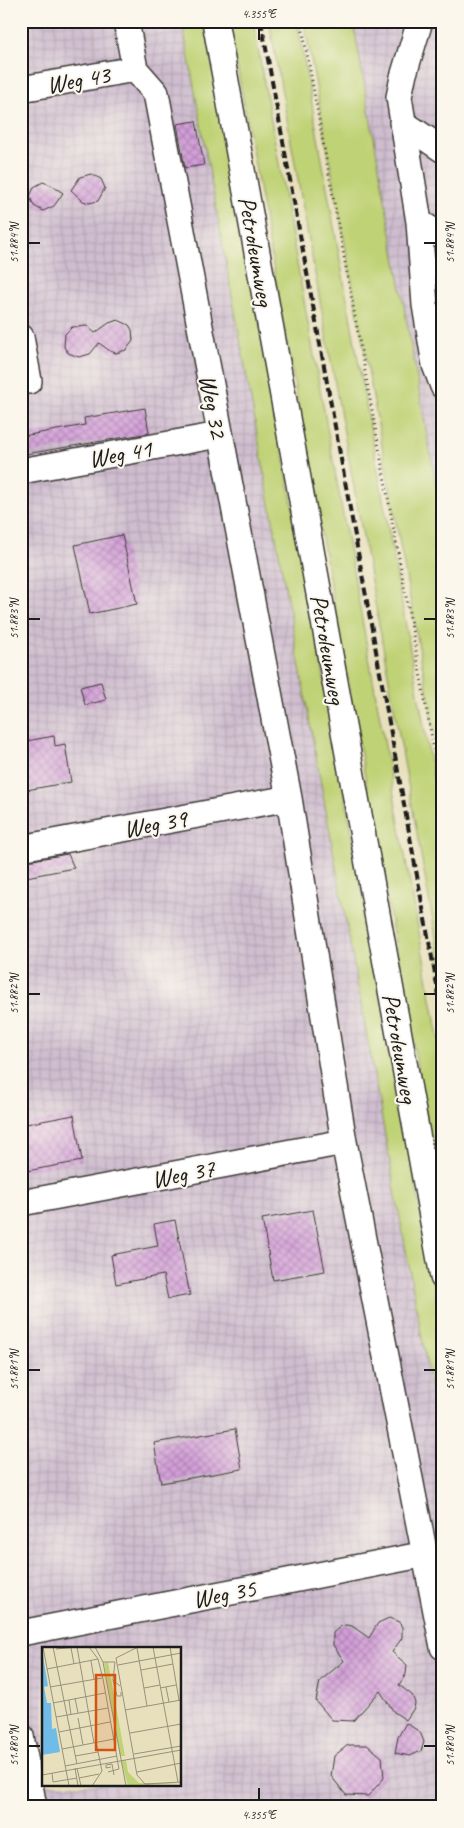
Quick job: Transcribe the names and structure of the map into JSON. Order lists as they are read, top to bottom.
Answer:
{
  "streets": {
    "street": [
      "Weg 43",
      "Petroleumweg",
      "Weg 32",
      "Weg 41",
      "Weg 39",
      "Weg 37",
      "Weg 35"
    ]
  },
  "crossings": [
    ["Weg 43", "Weg 32"],
    ["Weg 32", "Weg 41"],
    ["Weg 32", "Weg 39"],
    ["Weg 32", "Weg 37"],
    ["Weg 32", "Weg 35"]
  ],
  "coordinates": [
    "4.355°E",
    "51.884°N",
    "51.883°N",
    "51.882°N",
    "51.881°N",
    "51.880°N"
  ]
}
